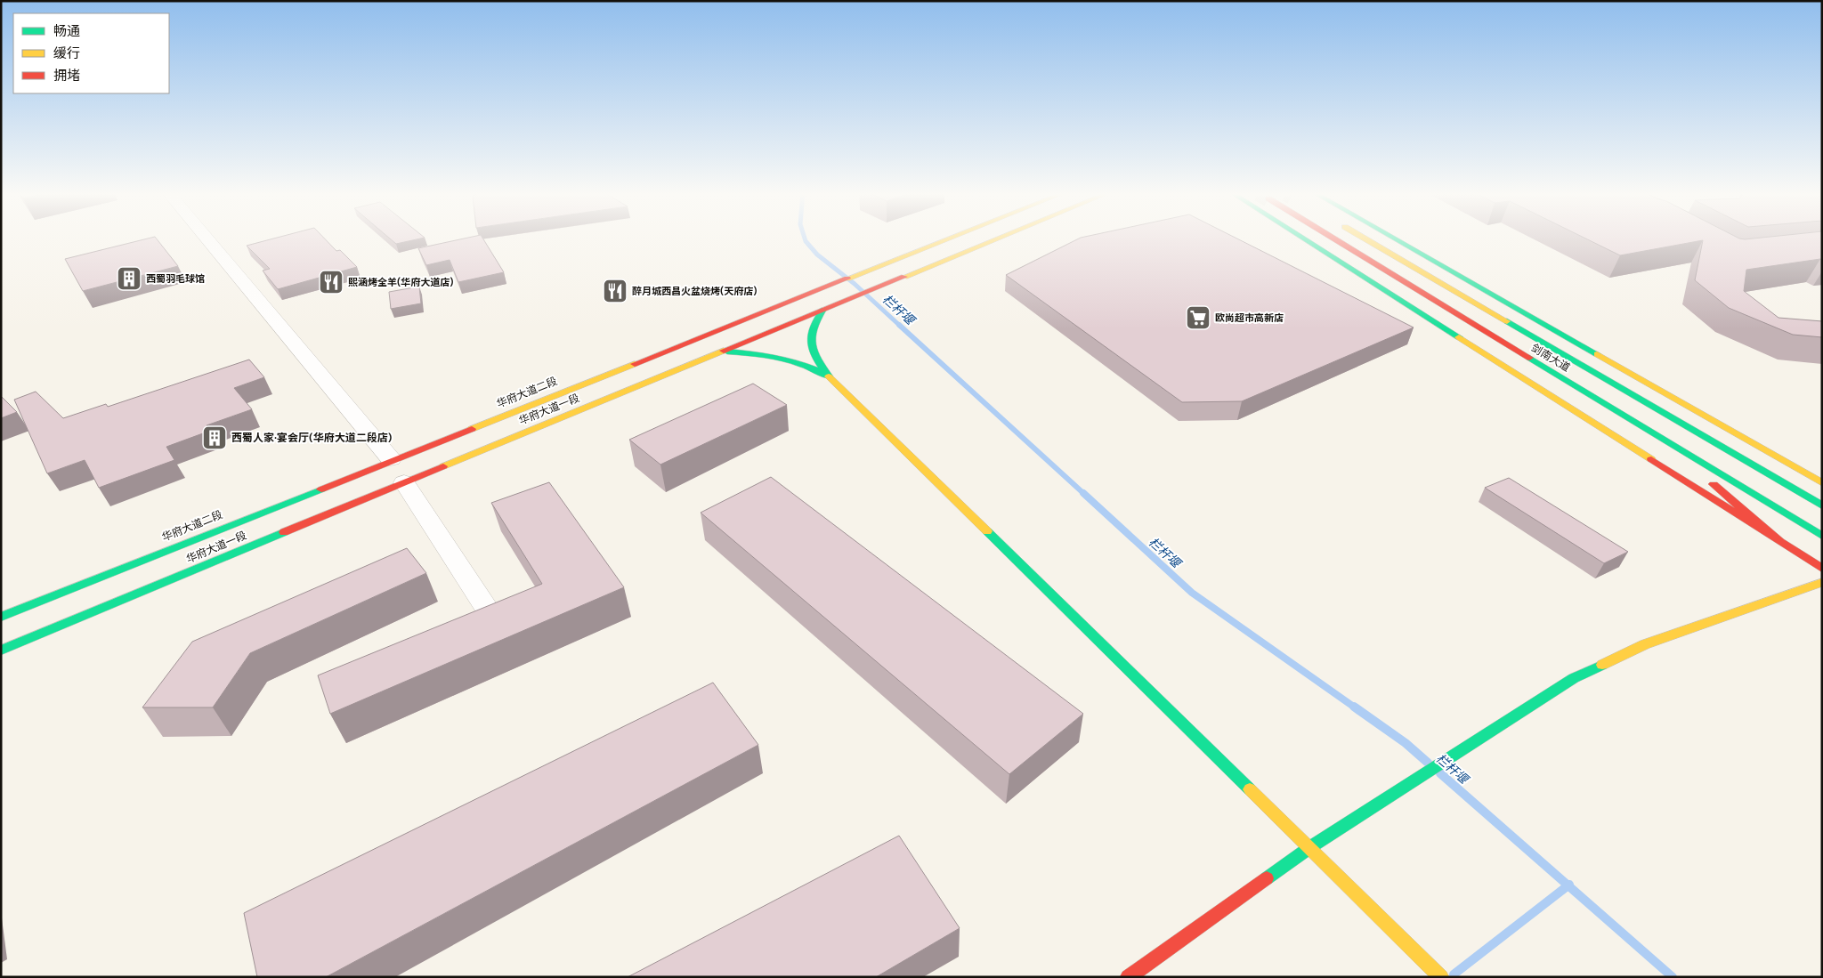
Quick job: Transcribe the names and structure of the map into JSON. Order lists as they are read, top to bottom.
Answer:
{
  "streets": {
    "main road": ["剑南大道", "华府大道二段", "华府大道一段"]
  },
  "water": ["栏杆堰"],
  "places": {
    "building": ["西蜀羽毛球馆", "西蜀人家·宴会厅(华府大道二段店)"],
    "restaurant": ["熙涵烤全羊(华府大道店)", "醉月城西昌火盆烧烤(天府店)"],
    "supermarket": ["欧尚超市高新店"]
  },
  "legend": ["畅通", "缓行", "拥堵"]
}
